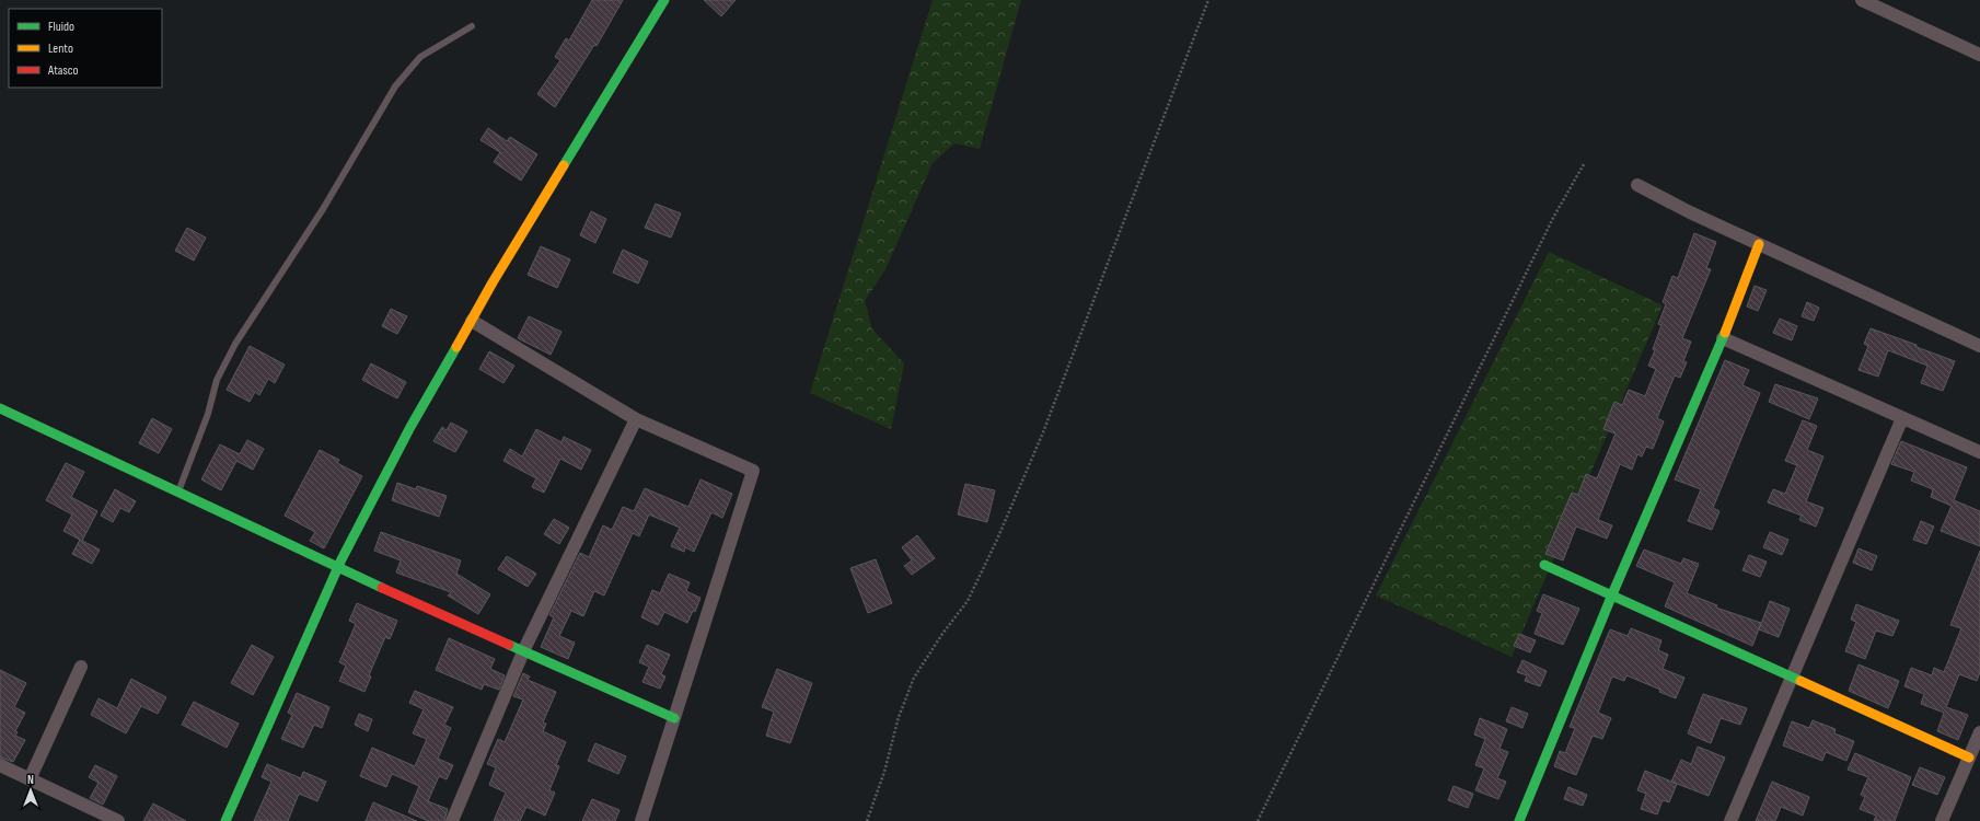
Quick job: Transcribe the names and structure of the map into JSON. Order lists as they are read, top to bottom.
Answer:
{
  "legend": ["Fluido", "Lento", "Atasco"],
  "north": "top"
}
